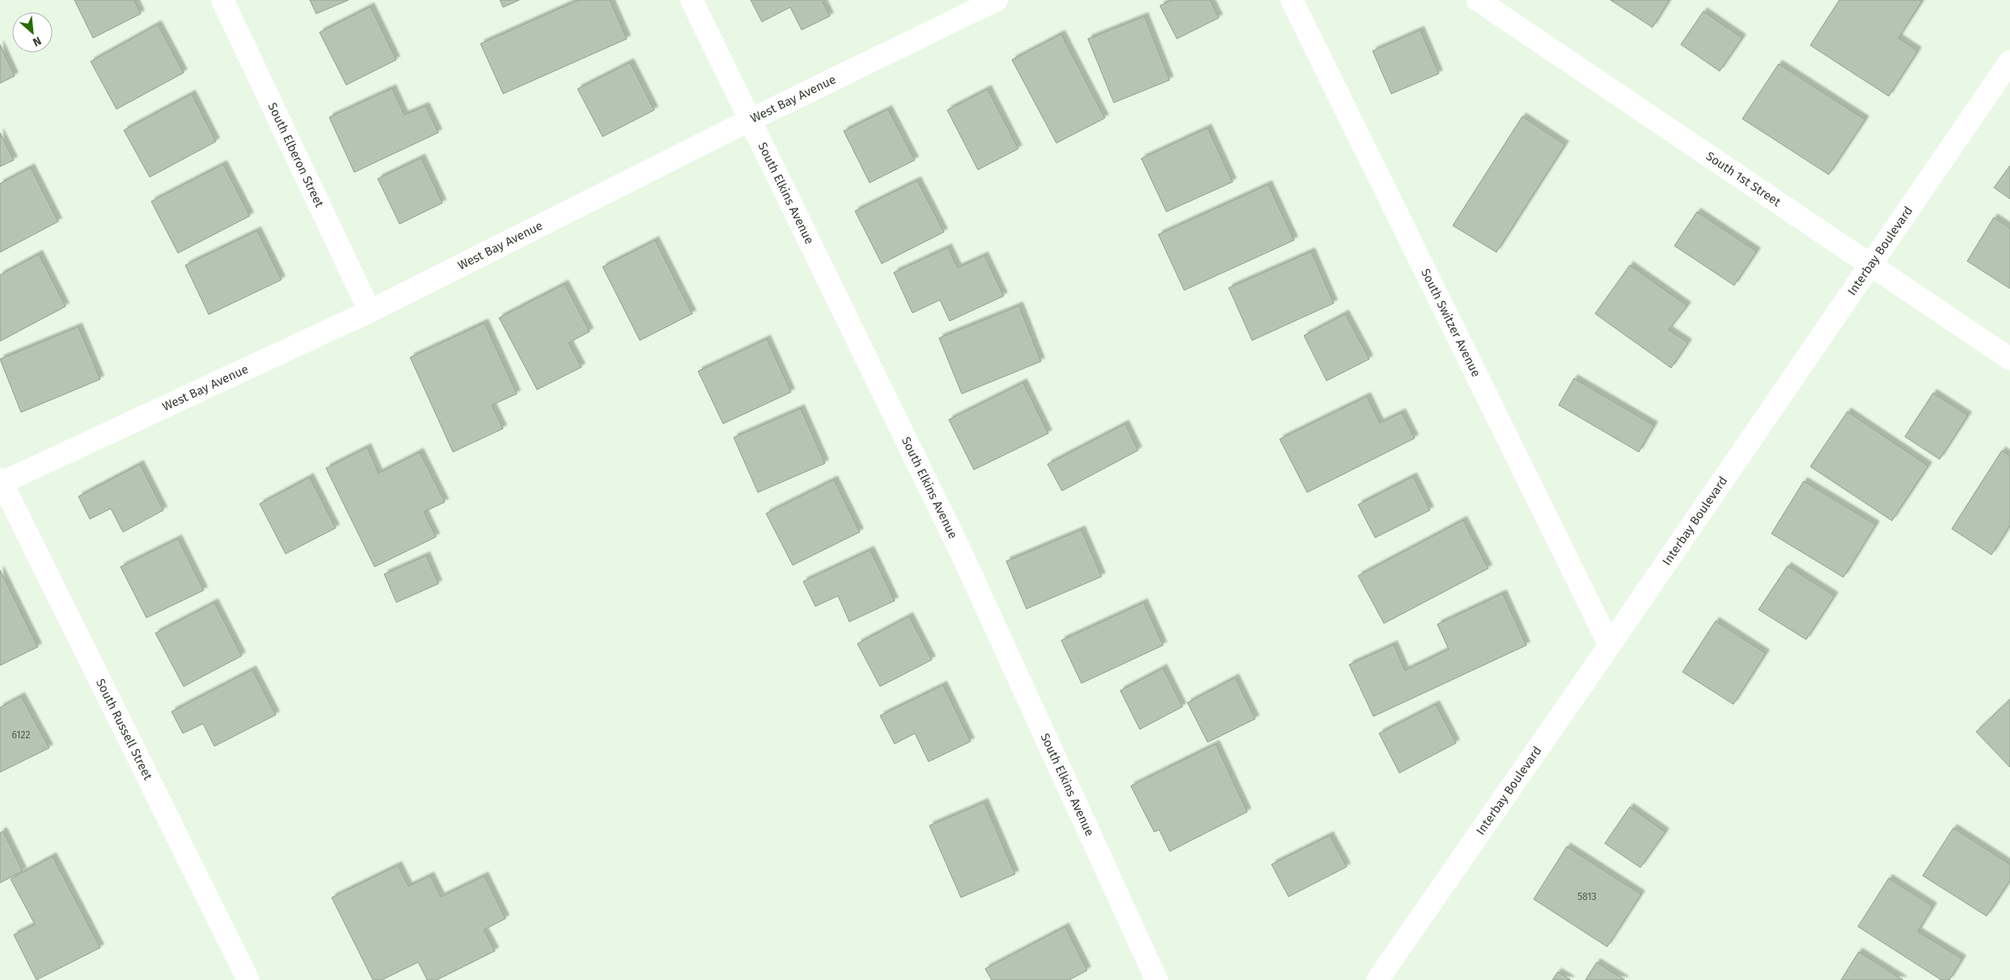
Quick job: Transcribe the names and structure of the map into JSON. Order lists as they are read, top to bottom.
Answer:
{
  "streets": {
    "street": [
      "West Bay Avenue",
      "South Elberon Street",
      "South 1st Street",
      "South Elkins Avenue",
      "Interbay Boulevard",
      "South Switzer Avenue",
      "South Russell Street"
    ]
  },
  "crossings": [
    ["West Bay Avenue", "South Elberon Street"],
    ["West Bay Avenue", "South Elkins Avenue"],
    ["West Bay Avenue", "South Russell Street"],
    ["South 1st Street", "Interbay Boulevard"],
    ["Interbay Boulevard", "South Switzer Avenue"]
  ],
  "house_numbers": ["6122", "5813"],
  "north": "bottom right"
}
